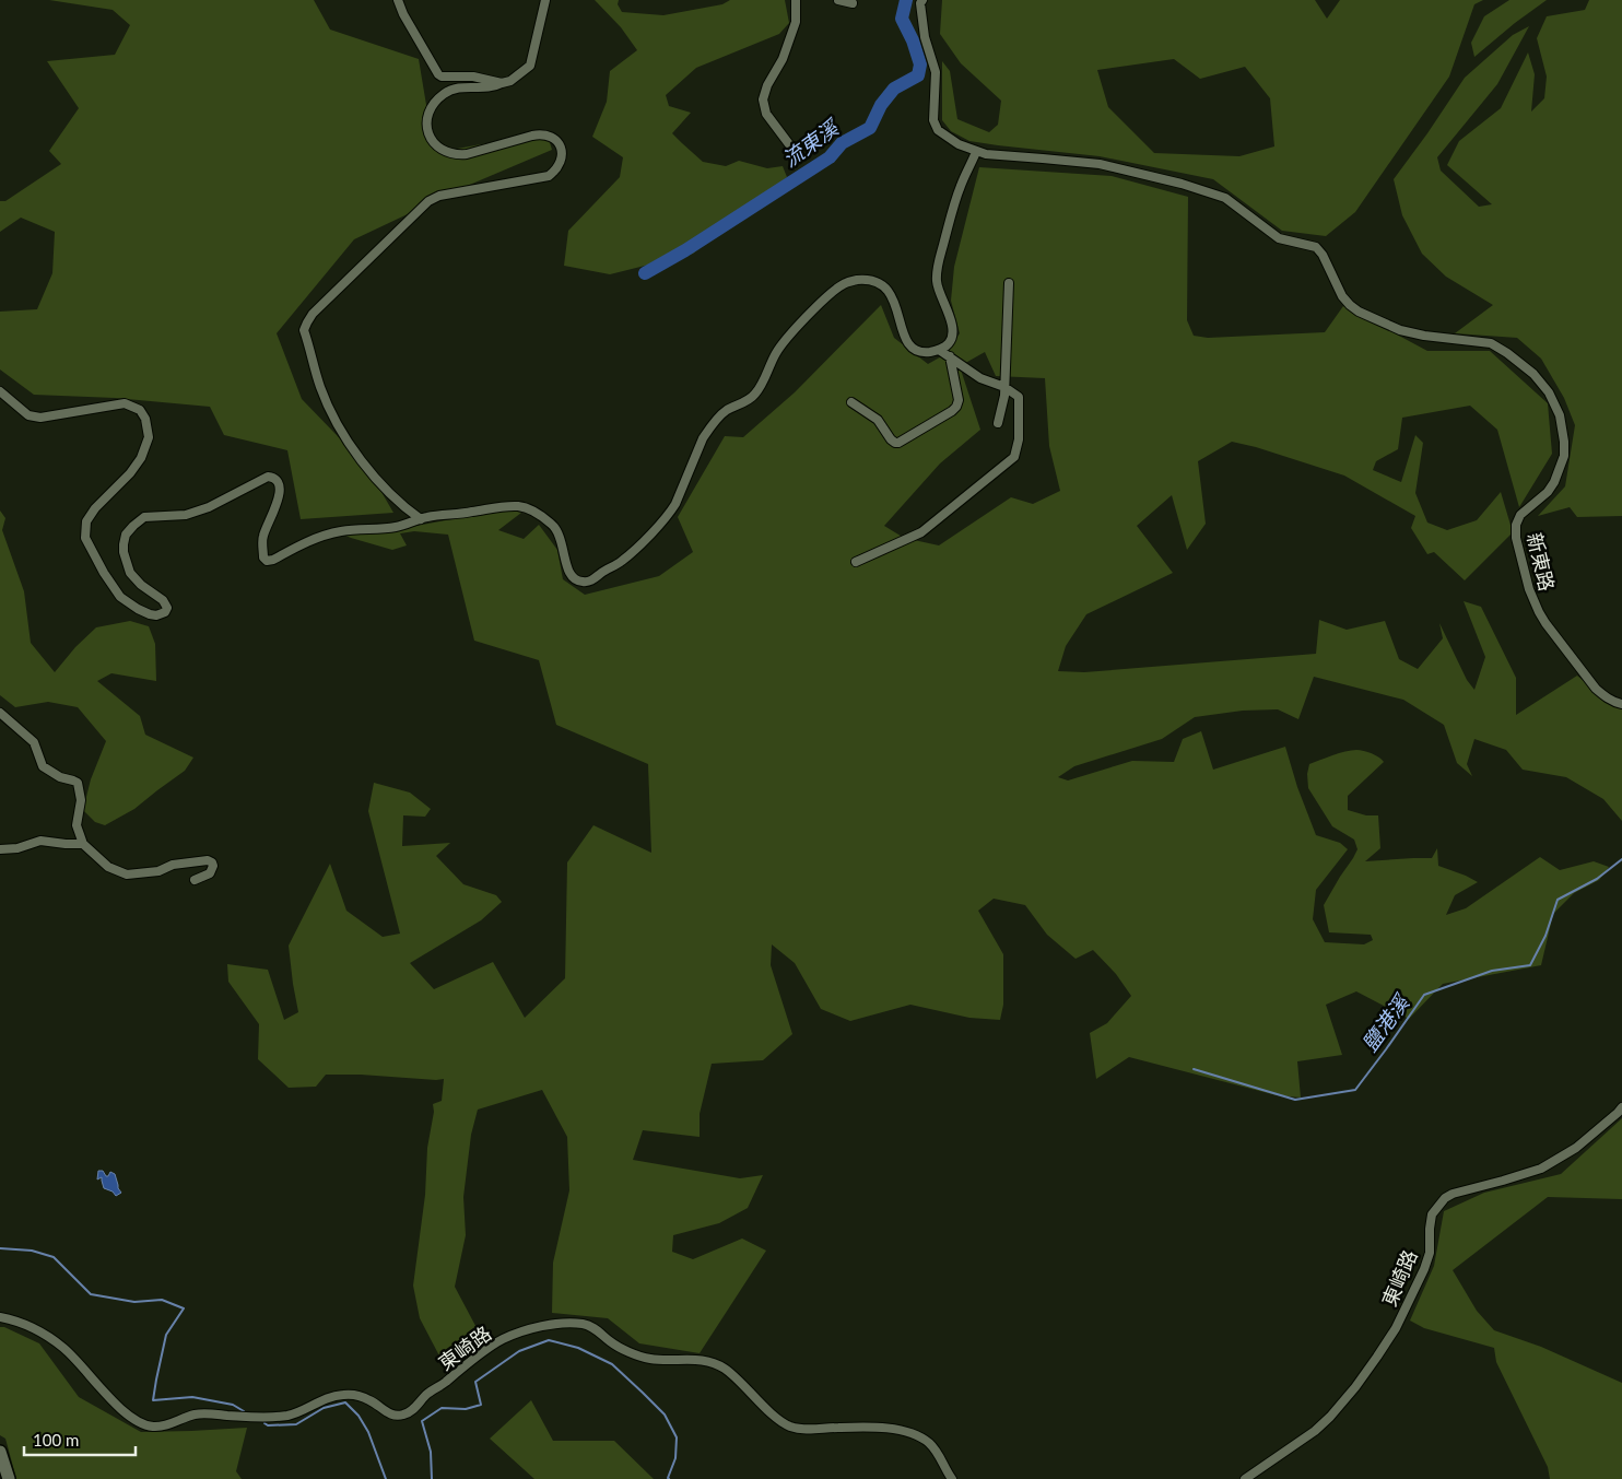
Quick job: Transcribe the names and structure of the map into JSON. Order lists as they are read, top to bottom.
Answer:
{
  "streets": {
    "street": ["新東路", "東崎路"]
  },
  "water": ["流東溪", "鹽港溪"],
  "scale_bar": "100 m"
}
